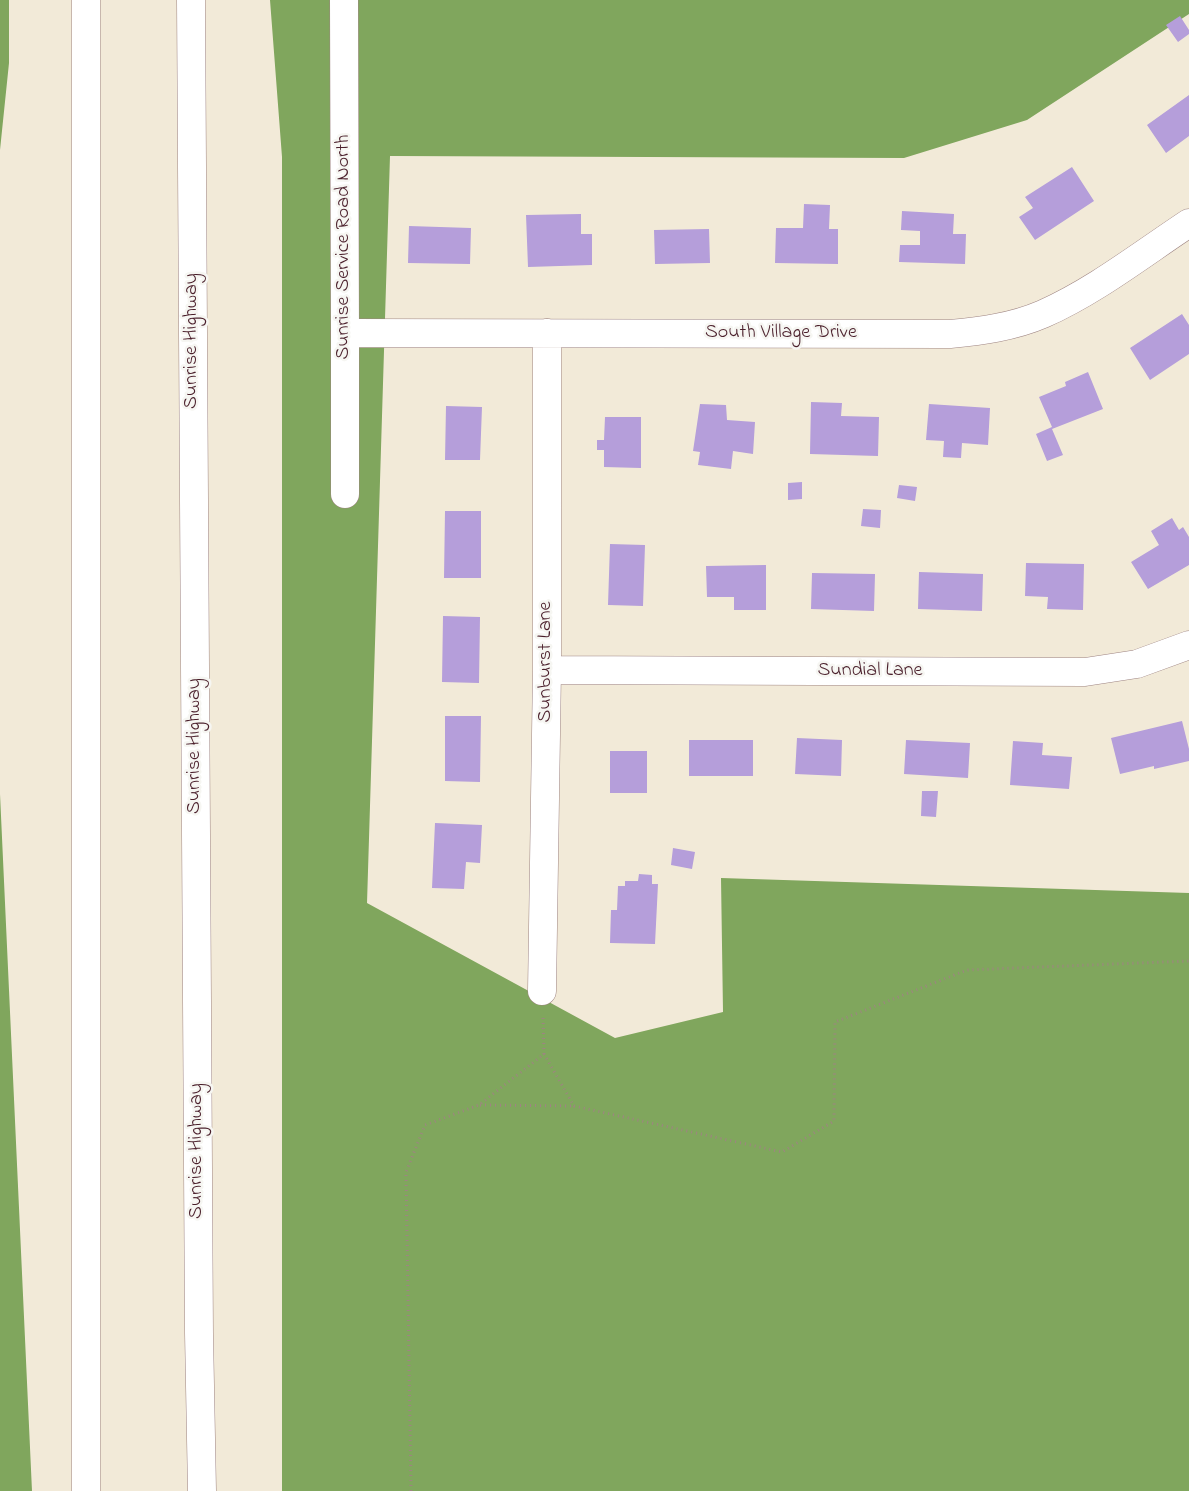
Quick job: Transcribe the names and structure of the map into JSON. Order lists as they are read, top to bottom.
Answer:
{
  "streets": {
    "main road": [
      "Sunrise Service Road North",
      "South Village Drive",
      "Sunrise Highway",
      "Sunburst Lane",
      "Sundial Lane"
    ]
  },
  "crossings": [
    ["Sunrise Service Road North", "South Village Drive"],
    ["South Village Drive", "Sunburst Lane"],
    ["Sunburst Lane", "Sundial Lane"]
  ]
}
